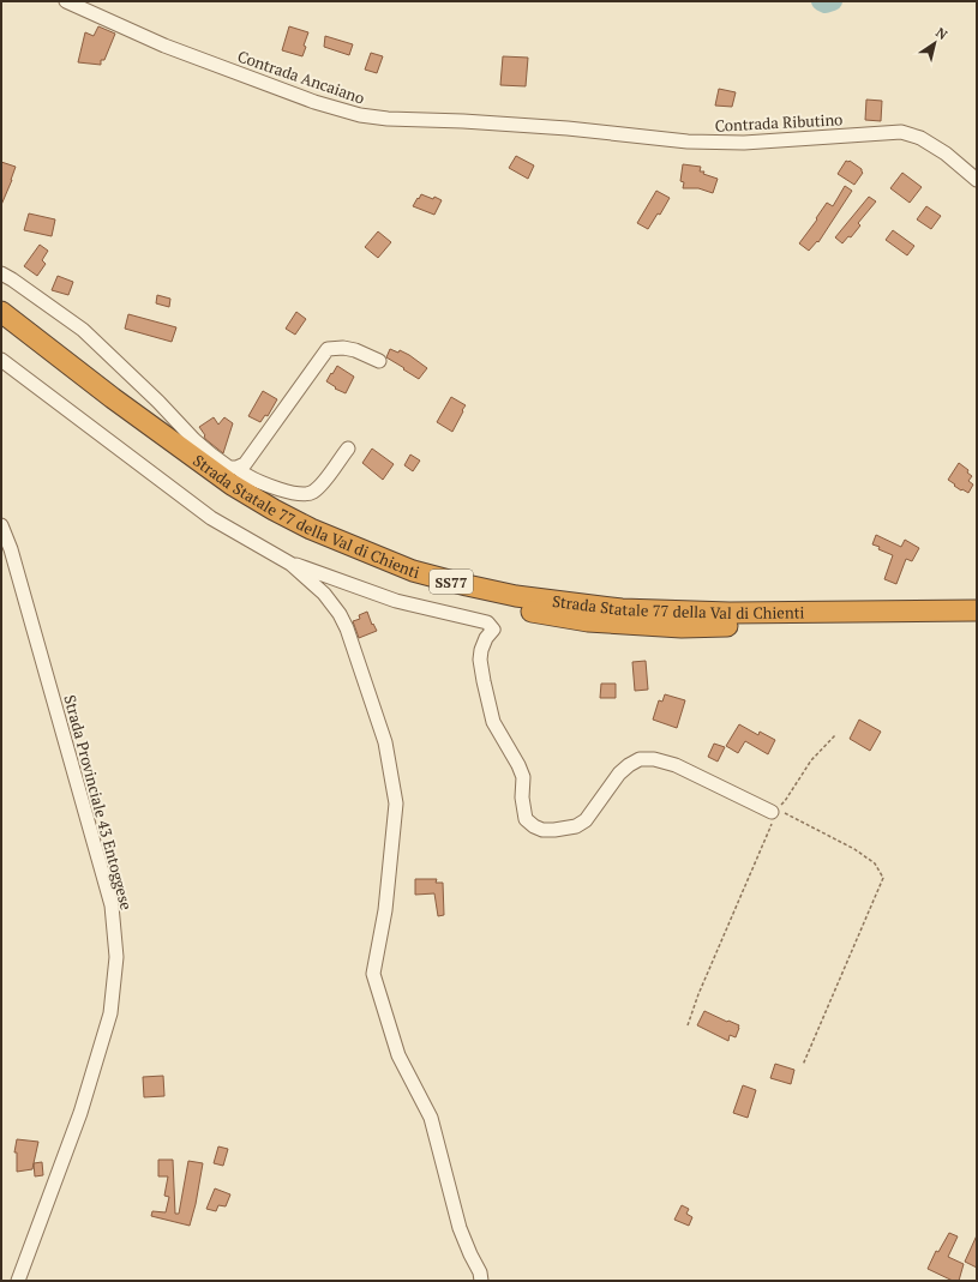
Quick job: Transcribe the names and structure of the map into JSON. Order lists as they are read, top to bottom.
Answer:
{
  "streets": {
    "highway": ["Strada Statale 77 della Val di Chienti", "SS77"],
    "street": ["Contrada Ancaiano", "Contrada Ributino", "Strada Provinciale 43 Entoggese"]
  },
  "crossings": [
    ["Contrada Ancaiano", "Contrada Ributino"]
  ],
  "north": "top right"
}
